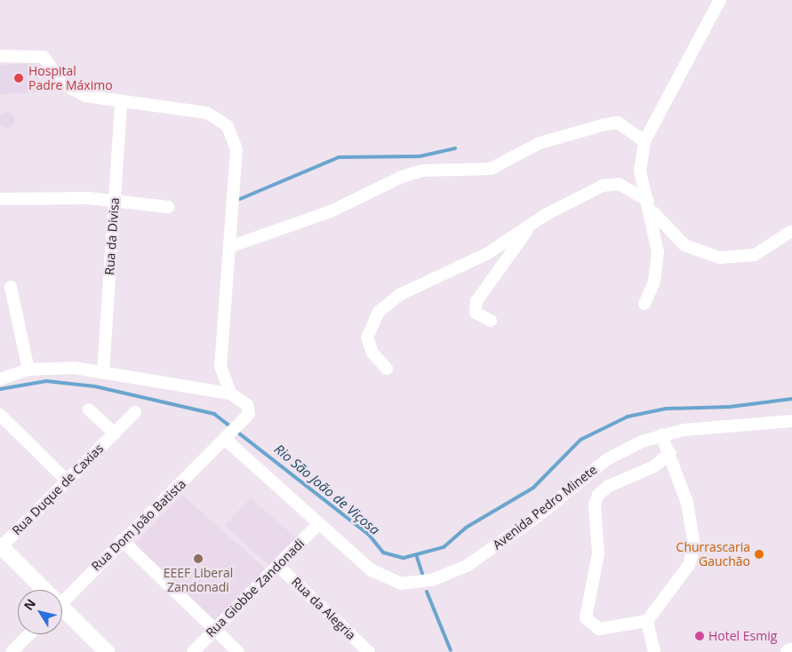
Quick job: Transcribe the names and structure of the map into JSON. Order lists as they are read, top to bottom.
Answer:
{
  "streets": {
    "street": [
      "Rua da Divisa",
      "Rua Duque de Caxias",
      "Avenida Pedro Minete",
      "Rua Dom João Batista",
      "Rua Giobbe Zandonadi",
      "Rua da Alegria"
    ]
  },
  "crossings": [
    ["Avenida Pedro Minete", "Rua Dom João Batista"],
    ["Avenida Pedro Minete", "Rua Giobbe Zandonadi"],
    ["Rua Giobbe Zandonadi", "Rua da Alegria"]
  ],
  "water": ["Rio São João de Viçosa"],
  "places": [
    "Hospital Padre Máximo",
    "Churrascaria Gauchão",
    "EEEF Liberal Zandonadi",
    "Hotel Esmig"
  ],
  "north": "top left"
}
